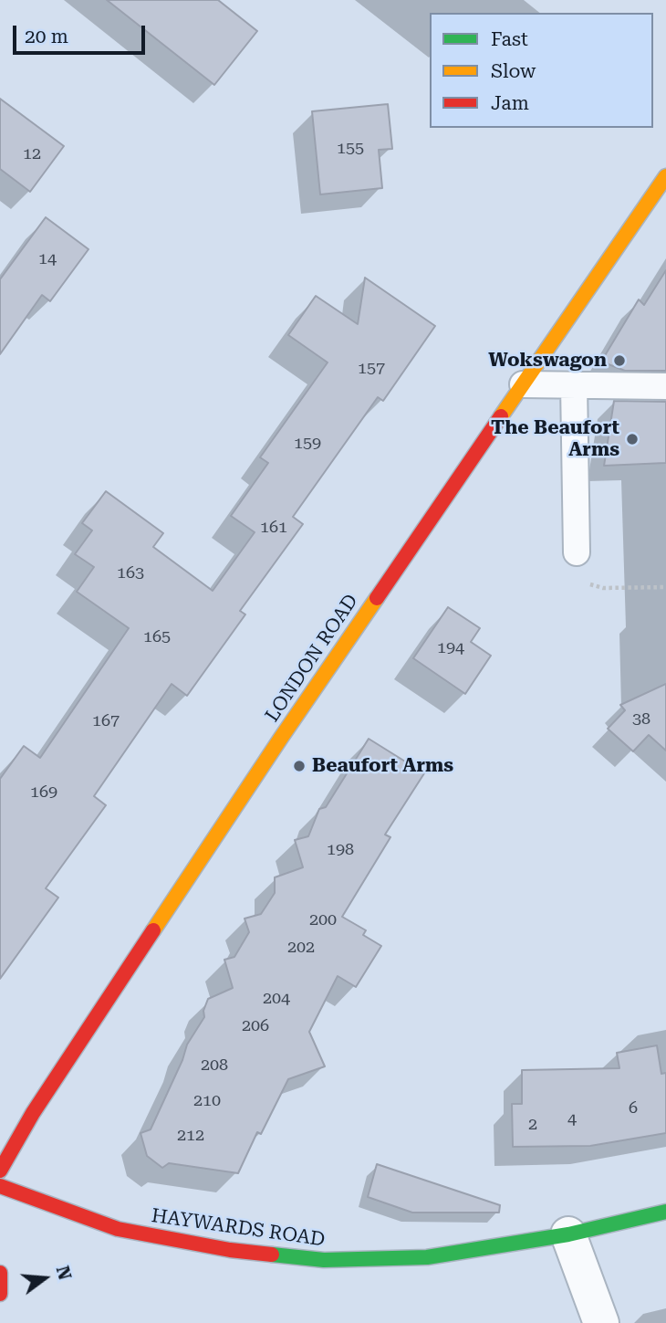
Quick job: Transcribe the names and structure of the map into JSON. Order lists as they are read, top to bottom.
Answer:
{
  "streets": {
    "main road": ["LONDON ROAD", "HAYWARDS ROAD"]
  },
  "places": ["Wokswagon", "The Beaufort Arms", "Beaufort Arms"],
  "house_numbers": [
    "155",
    "12",
    "14",
    "157",
    "159",
    "161",
    "163",
    "165",
    "194",
    "38",
    "167",
    "169",
    "198",
    "200",
    "202",
    "204",
    "206",
    "208",
    "210",
    "6",
    "4",
    "2",
    "212"
  ],
  "legend": ["Fast", "Slow", "Jam"],
  "scale_bar": "20 m",
  "north": "right"
}
